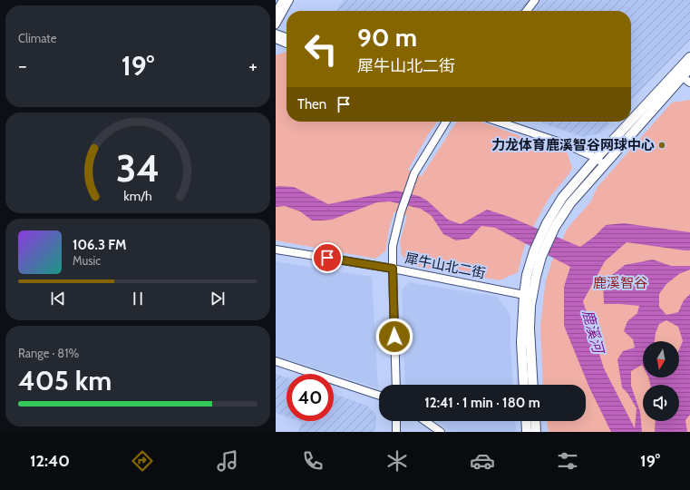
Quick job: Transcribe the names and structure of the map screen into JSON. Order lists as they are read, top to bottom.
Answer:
{
  "streets": {
    "street": ["犀牛山北二街"]
  },
  "water": ["鹿溪河"],
  "parks": ["鹿溪智谷"],
  "places": ["力龙体育鹿溪智谷网球中心"],
  "north": "bottom",
  "page": {
    "tile": [
      "Climate",
      ["Range · 81%", "405 km"]
    ],
    "turn": ["90 m", "犀牛山北二街"],
    "heat": ["−", "19°", "+"],
    "then": "Then",
    "song": ["106.3 FM", "Music"],
    "limit": "40",
    "trip": "12:41 · 1 min · 180 m",
    "tabs": ["12:40", "19°"],
    "gauge": ["34", "km/h"]
  }
}
